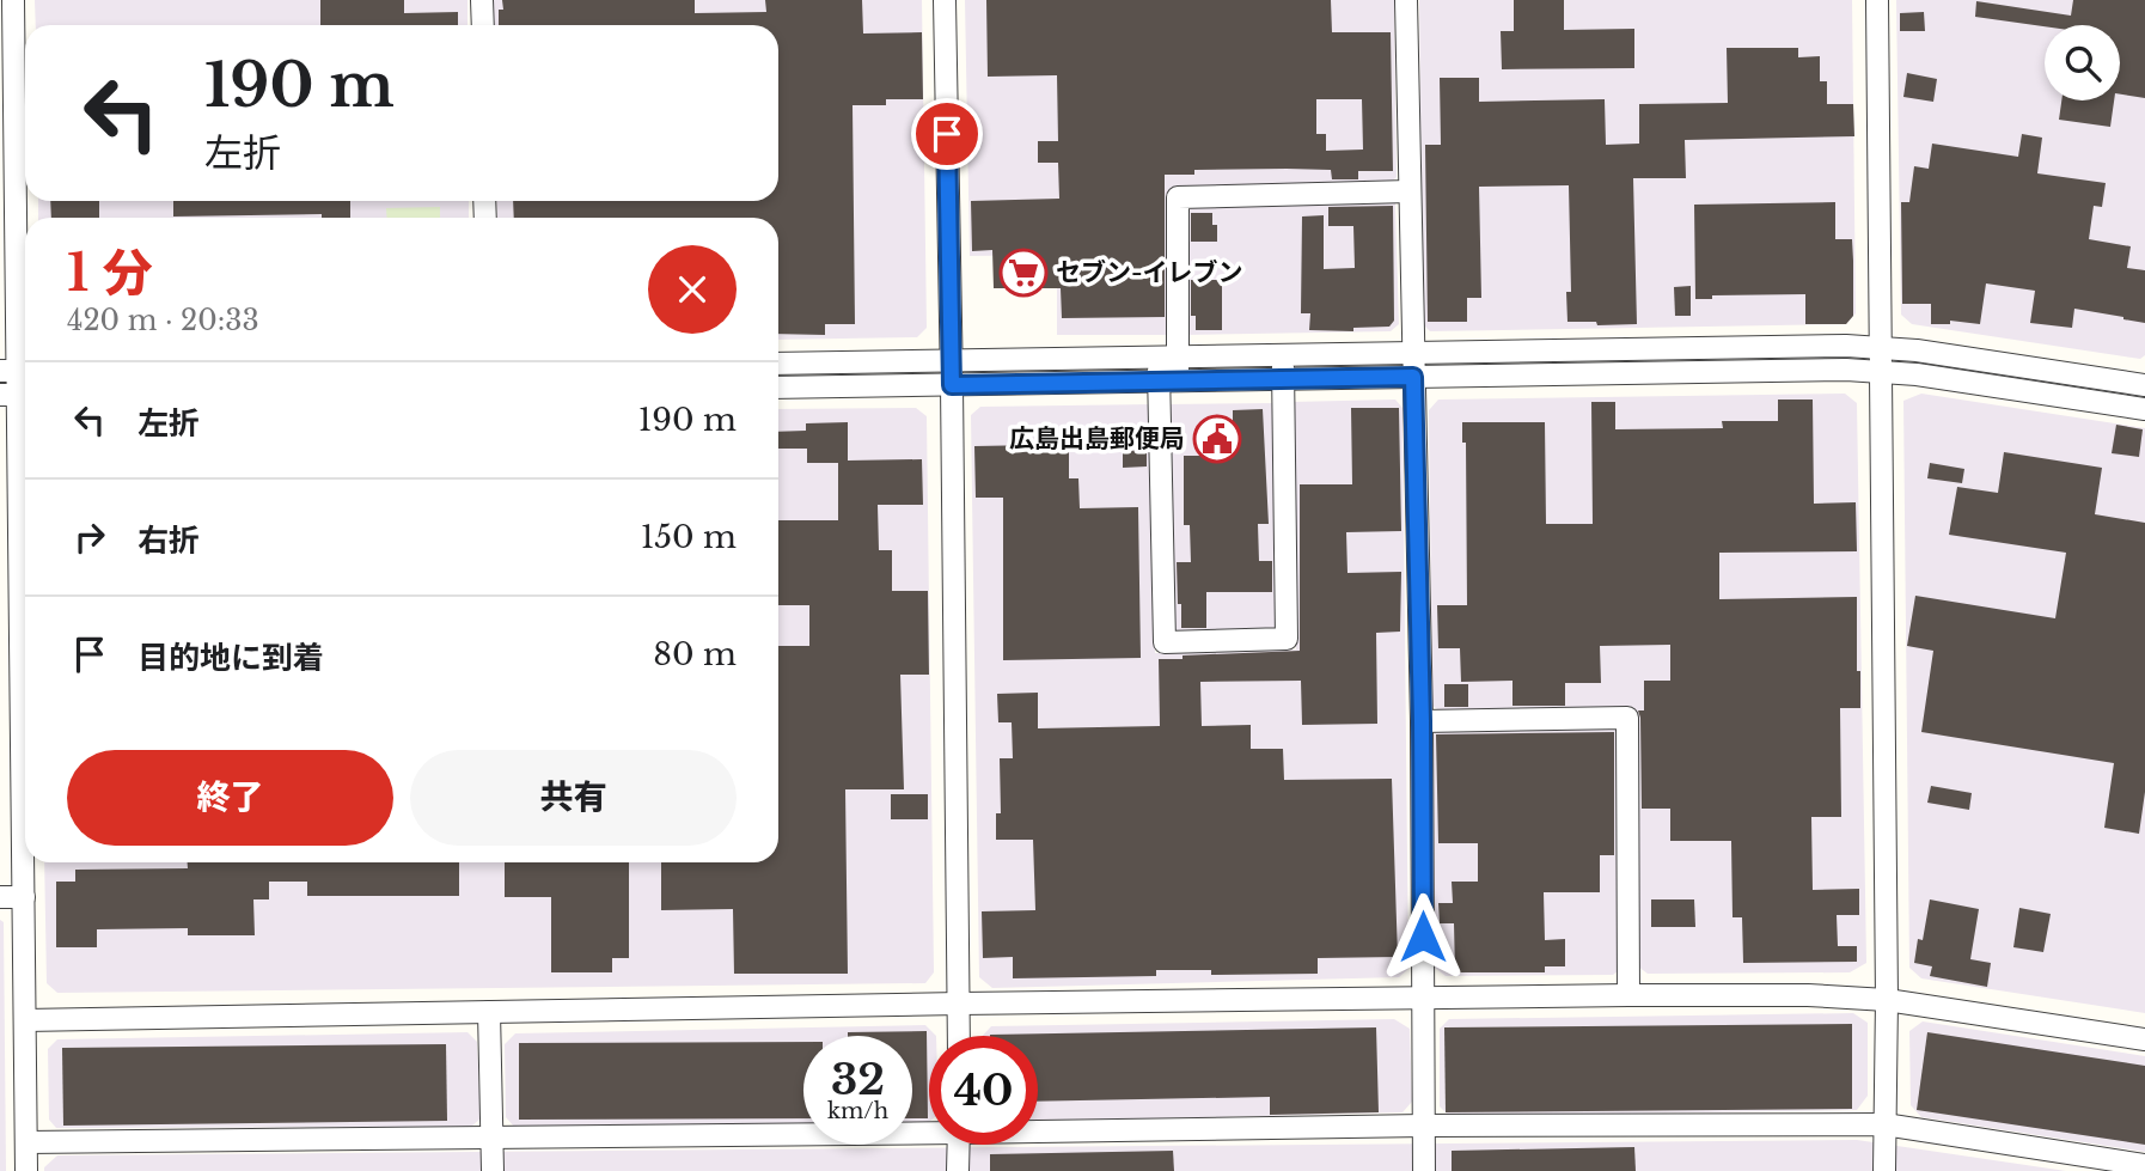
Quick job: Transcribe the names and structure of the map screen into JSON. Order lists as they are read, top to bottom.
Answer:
{
  "places": {
    "supermarket": ["セブン-イレブン"],
    "public building": ["広島出島郵便局"]
  },
  "page": {
    "turn": ["190 m", "左折"],
    "heading": ["1 分", "420 m · 20:33"],
    "list": [
      {
        "name": "左折",
        "value": "190 m"
      },
      {
        "name": "右折",
        "value": "150 m"
      },
      {
        "name": "目的地に到着",
        "value": "80 m"
      }
    ],
    "buttons": ["終了", "共有"],
    "speed": "32 km/h",
    "limit": "40"
  }
}
